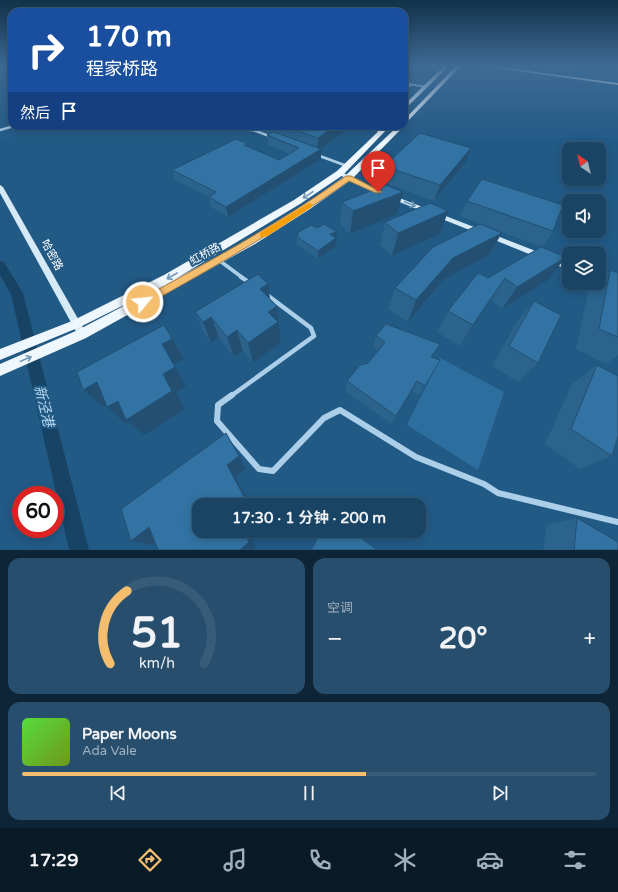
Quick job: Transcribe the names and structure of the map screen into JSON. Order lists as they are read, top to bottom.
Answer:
{
  "streets": {
    "main road": ["虹桥路"],
    "street": ["哈密路"]
  },
  "crossings": [
    ["虹桥路", "哈密路"]
  ],
  "water": ["新泾港"],
  "north": "top left",
  "page": {
    "turn": ["170 m", "程家桥路"],
    "then": "然后",
    "limit": "60",
    "trip": "17:30 · 1 分钟 · 200 m",
    "tile": "空调",
    "heat": ["−", "20°", "+"],
    "song": ["Paper Moons", "Ada Vale"],
    "tabs": "17:29",
    "gauge": ["51", "km/h"]
  }
}
